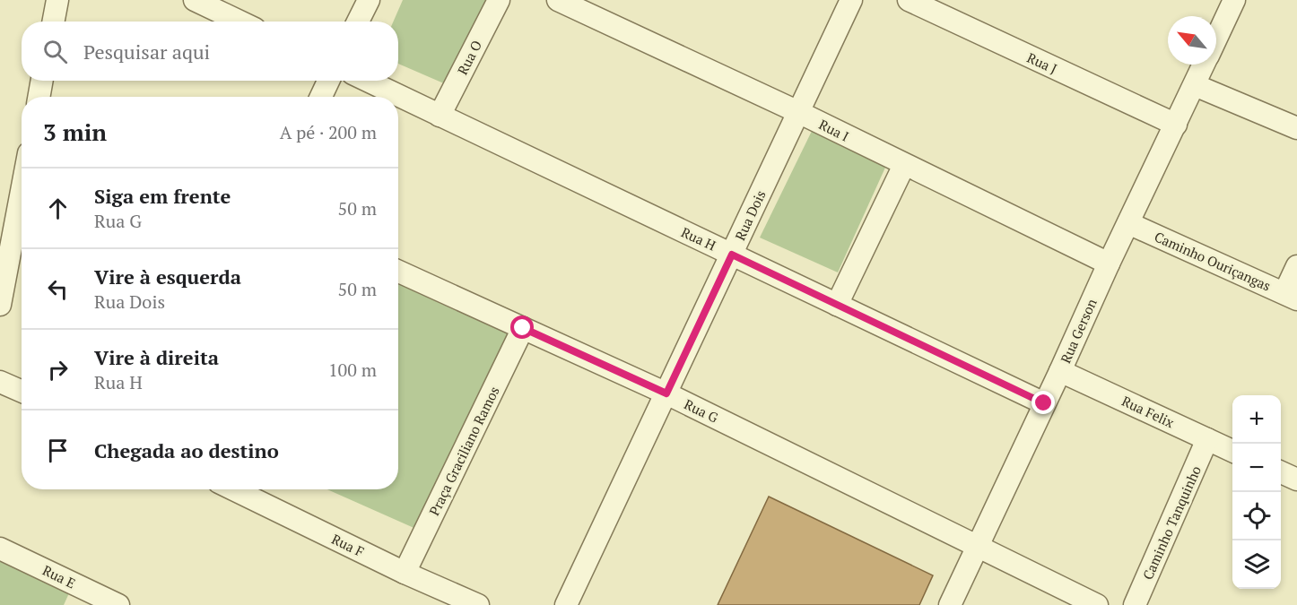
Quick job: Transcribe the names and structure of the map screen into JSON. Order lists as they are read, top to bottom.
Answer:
{
  "streets": {
    "street": [
      "Rua O",
      "Rua J",
      "Rua I",
      "Rua Dois",
      "Rua H",
      "Caminho Ouriçangas",
      "Rua Gerson",
      "Rua G",
      "Rua Felix",
      "Praça Graciliano Ramos",
      "Caminho Tanquinho",
      "Rua F",
      "Rua E"
    ]
  },
  "crossings": [
    ["Rua O", "Rua H"],
    ["Rua J", "Rua Gerson"],
    ["Rua I", "Rua Dois"],
    ["Rua I", "Rua Gerson"],
    ["Rua Dois", "Rua H"],
    ["Rua Dois", "Rua G"],
    ["Rua H", "Rua Gerson"],
    ["Caminho Ouriçangas", "Rua Gerson"],
    ["Rua Gerson", "Rua G"],
    ["Rua Gerson", "Rua Felix"],
    ["Rua G", "Praça Graciliano Ramos"],
    ["Rua Felix", "Caminho Tanquinho"],
    ["Praça Graciliano Ramos", "Rua F"]
  ],
  "north": "top left",
  "page": {
    "search": "Pesquisar aqui",
    "heading": ["3 min", "A pé · 200 m"],
    "list": [
      ["Siga em frente", "Rua G", "50 m"],
      ["Vire à esquerda", "Rua Dois", "50 m"],
      ["Vire à direita", "Rua H", "100 m"],
      "Chegada ao destino"
    ],
    "map_buttons": ["+", "−"]
  }
}
